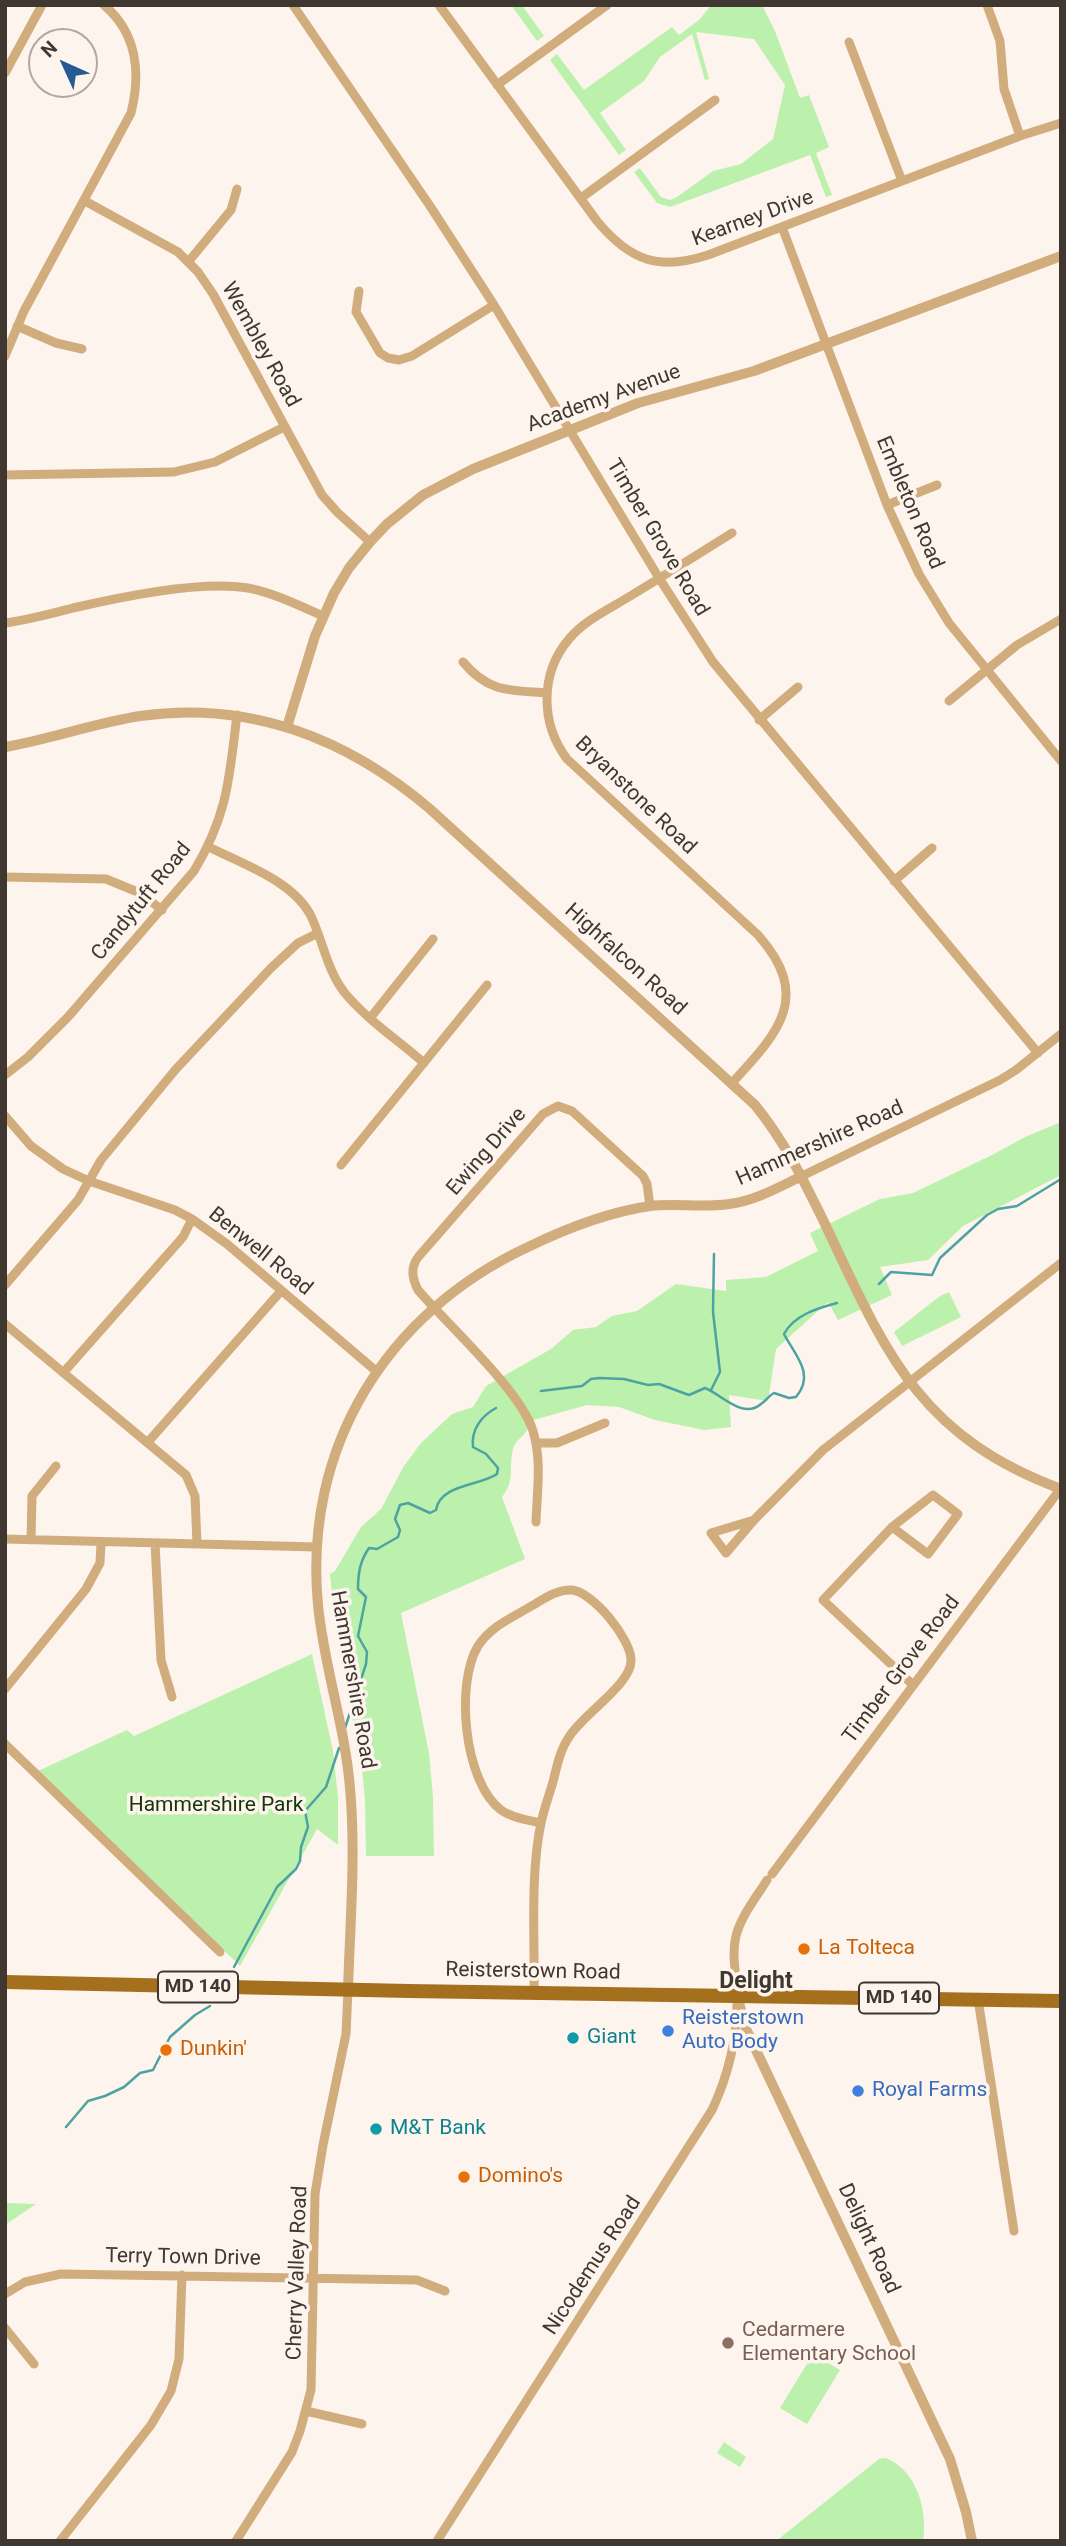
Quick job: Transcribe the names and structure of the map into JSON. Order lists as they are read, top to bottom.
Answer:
{
  "streets": {
    "main road": ["Reisterstown Road", "MD 140"],
    "street": [
      "Kearney Drive",
      "Wembley Road",
      "Academy Avenue",
      "Embleton Road",
      "Timber Grove Road",
      "Bryanstone Road",
      "Candytuft Road",
      "Highfalcon Road",
      "Hammershire Road",
      "Ewing Drive",
      "Benwell Road",
      "Delight Road",
      "Terry Town Drive",
      "Nicodemus Road",
      "Cherry Valley Road"
    ]
  },
  "crossings": [
    ["Kearney Drive", "Embleton Road"],
    ["Wembley Road", "Academy Avenue"],
    ["Academy Avenue", "Embleton Road"],
    ["Academy Avenue", "Timber Grove Road"],
    ["Academy Avenue", "Highfalcon Road"],
    ["Timber Grove Road", "Bryanstone Road"],
    ["Timber Grove Road", "Highfalcon Road"],
    ["Timber Grove Road", "Hammershire Road"],
    ["Timber Grove Road", "Reisterstown Road"],
    ["Timber Grove Road", "Delight Road"],
    ["Timber Grove Road", "Nicodemus Road"],
    ["Bryanstone Road", "Highfalcon Road"],
    ["Candytuft Road", "Highfalcon Road"],
    ["Highfalcon Road", "Hammershire Road"],
    ["Hammershire Road", "Ewing Drive"],
    ["Hammershire Road", "Benwell Road"],
    ["Hammershire Road", "Reisterstown Road"],
    ["Hammershire Road", "Cherry Valley Road"],
    ["Reisterstown Road", "Delight Road"],
    ["Reisterstown Road", "Nicodemus Road"],
    ["Reisterstown Road", "Cherry Valley Road"],
    ["Delight Road", "Nicodemus Road"],
    ["Terry Town Drive", "Cherry Valley Road"]
  ],
  "districts": ["Delight"],
  "parks": ["Hammershire Park"],
  "places": [
    "La Tolteca",
    "Reisterstown Auto Body",
    "Giant",
    "Dunkin'",
    "Royal Farms",
    "M&T Bank",
    "Domino's",
    "Cedarmere Elementary School"
  ],
  "north": "top left"
}
